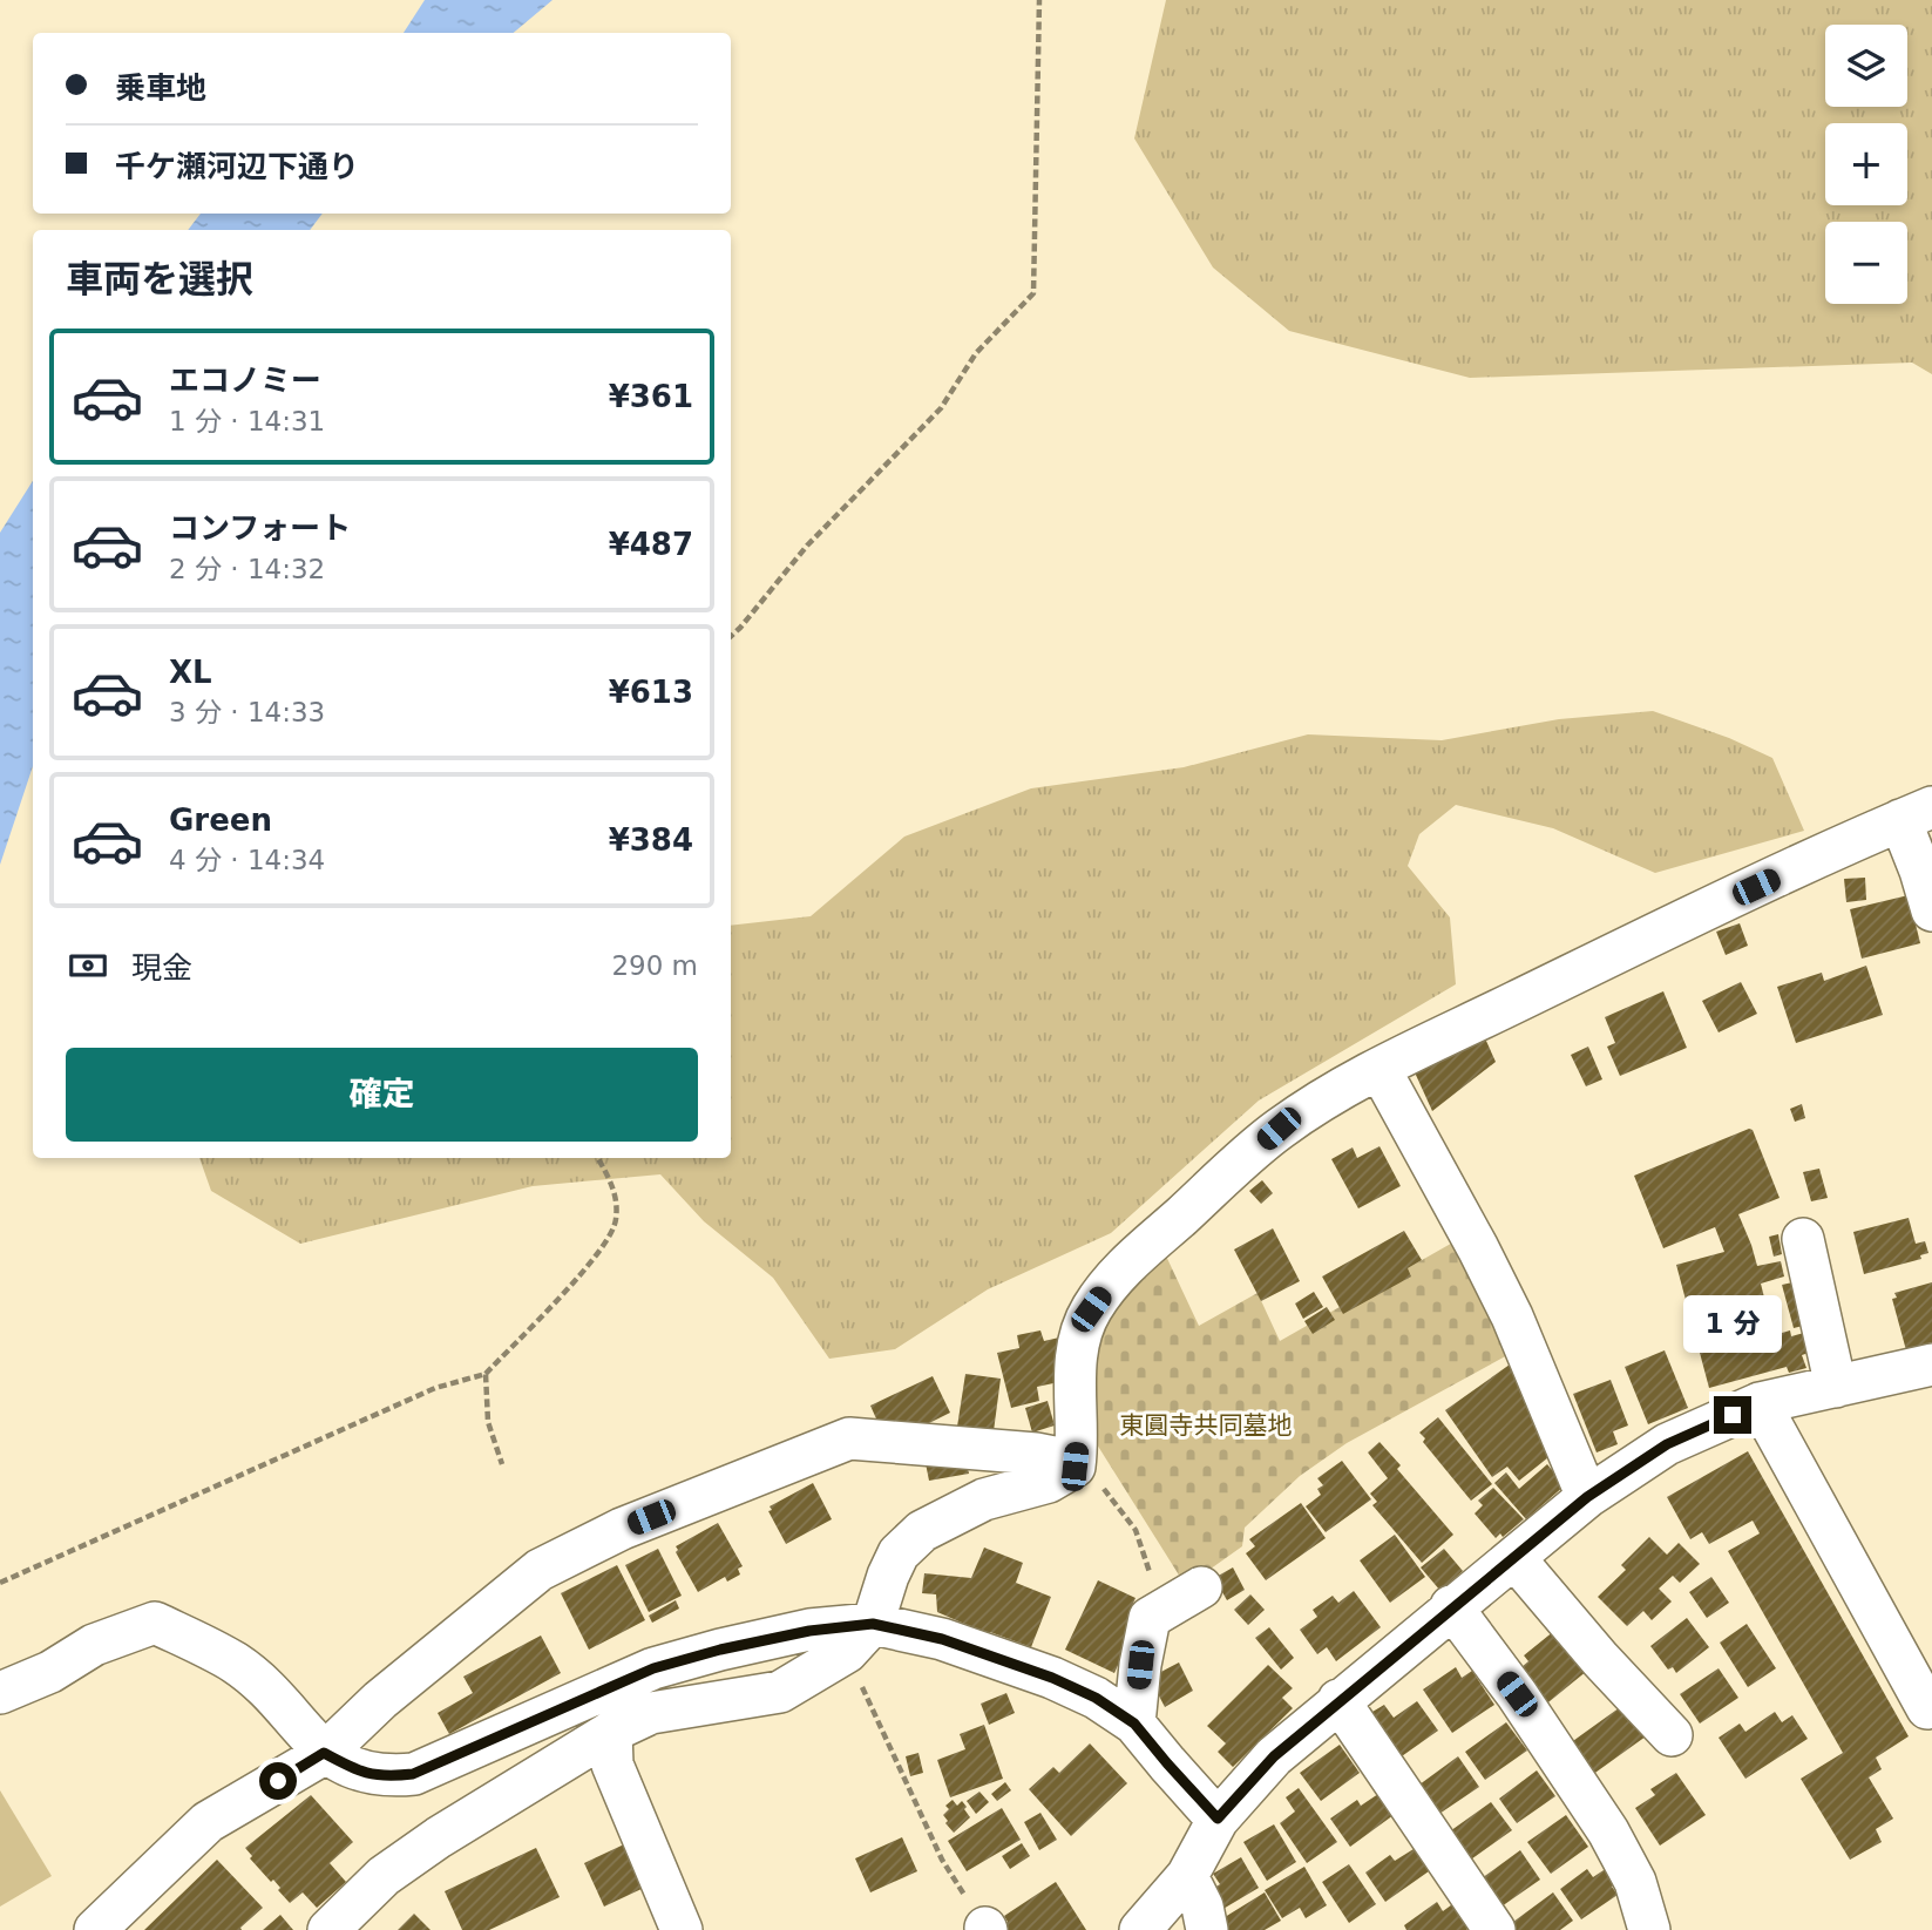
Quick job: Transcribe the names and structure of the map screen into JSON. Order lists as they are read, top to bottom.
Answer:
{
  "parks": ["東圓寺共同墓地"],
  "page": {
    "map_buttons": ["+", "−"],
    "banner": ["乗車地", "千ケ瀬河辺下通り"],
    "heading": "車両を選択",
    "list": [
      {
        "name": "エコノミー",
        "note": "1 分 · 14:31",
        "value": "¥361"
      },
      {
        "name": "コンフォート",
        "note": "2 分 · 14:32",
        "value": "¥487"
      },
      {
        "name": "XL",
        "note": "3 分 · 14:33",
        "value": "¥613"
      },
      {
        "name": "Green",
        "note": "4 分 · 14:34",
        "value": "¥384"
      }
    ],
    "pay": ["現金", "290 m"],
    "buttons": "確定",
    "bubble": "1 分"
  }
}
